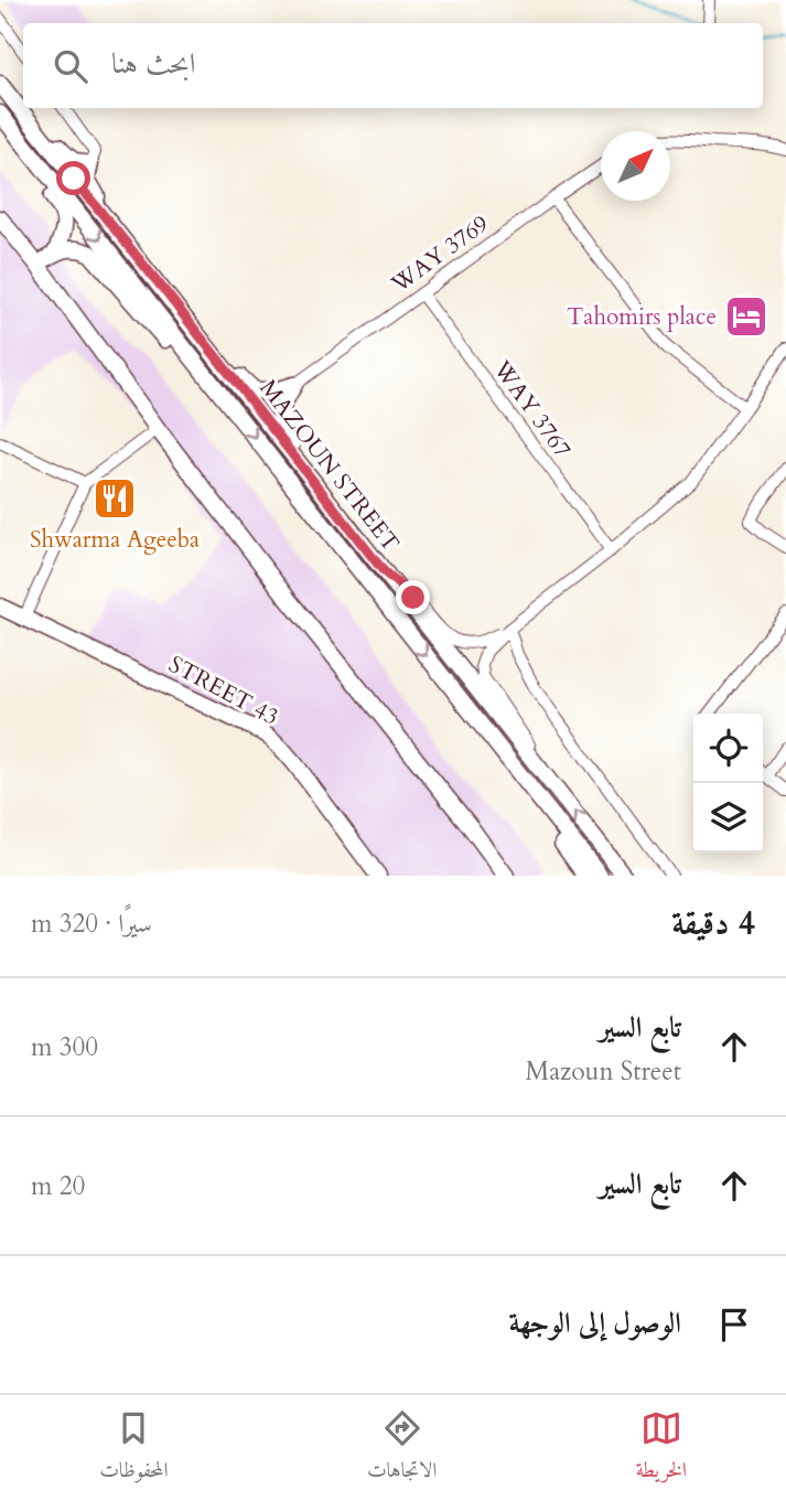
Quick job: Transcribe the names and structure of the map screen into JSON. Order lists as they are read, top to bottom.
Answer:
{
  "streets": {
    "main road": ["MAZOUN STREET", "STREET 43"],
    "street": ["WAY 3769", "WAY 3767"]
  },
  "crossings": [
    ["WAY 3769", "WAY 3767"]
  ],
  "places": {
    "hotel": ["Tahomirs place"],
    "restaurant": ["Shwarma Ageeba"]
  },
  "north": "top right",
  "page": {
    "search": "ابحث هنا",
    "heading": ["4 دقيقة", "سيرًا · 320 m"],
    "list": [
      ["تابع السير", "Mazoun Street", "300 m"],
      ["تابع السير", "20 m"],
      "الوصول إلى الوجهة"
    ],
    "nav": ["الخريطة", "الاتجاهات", "المحفوظات"]
  }
}
